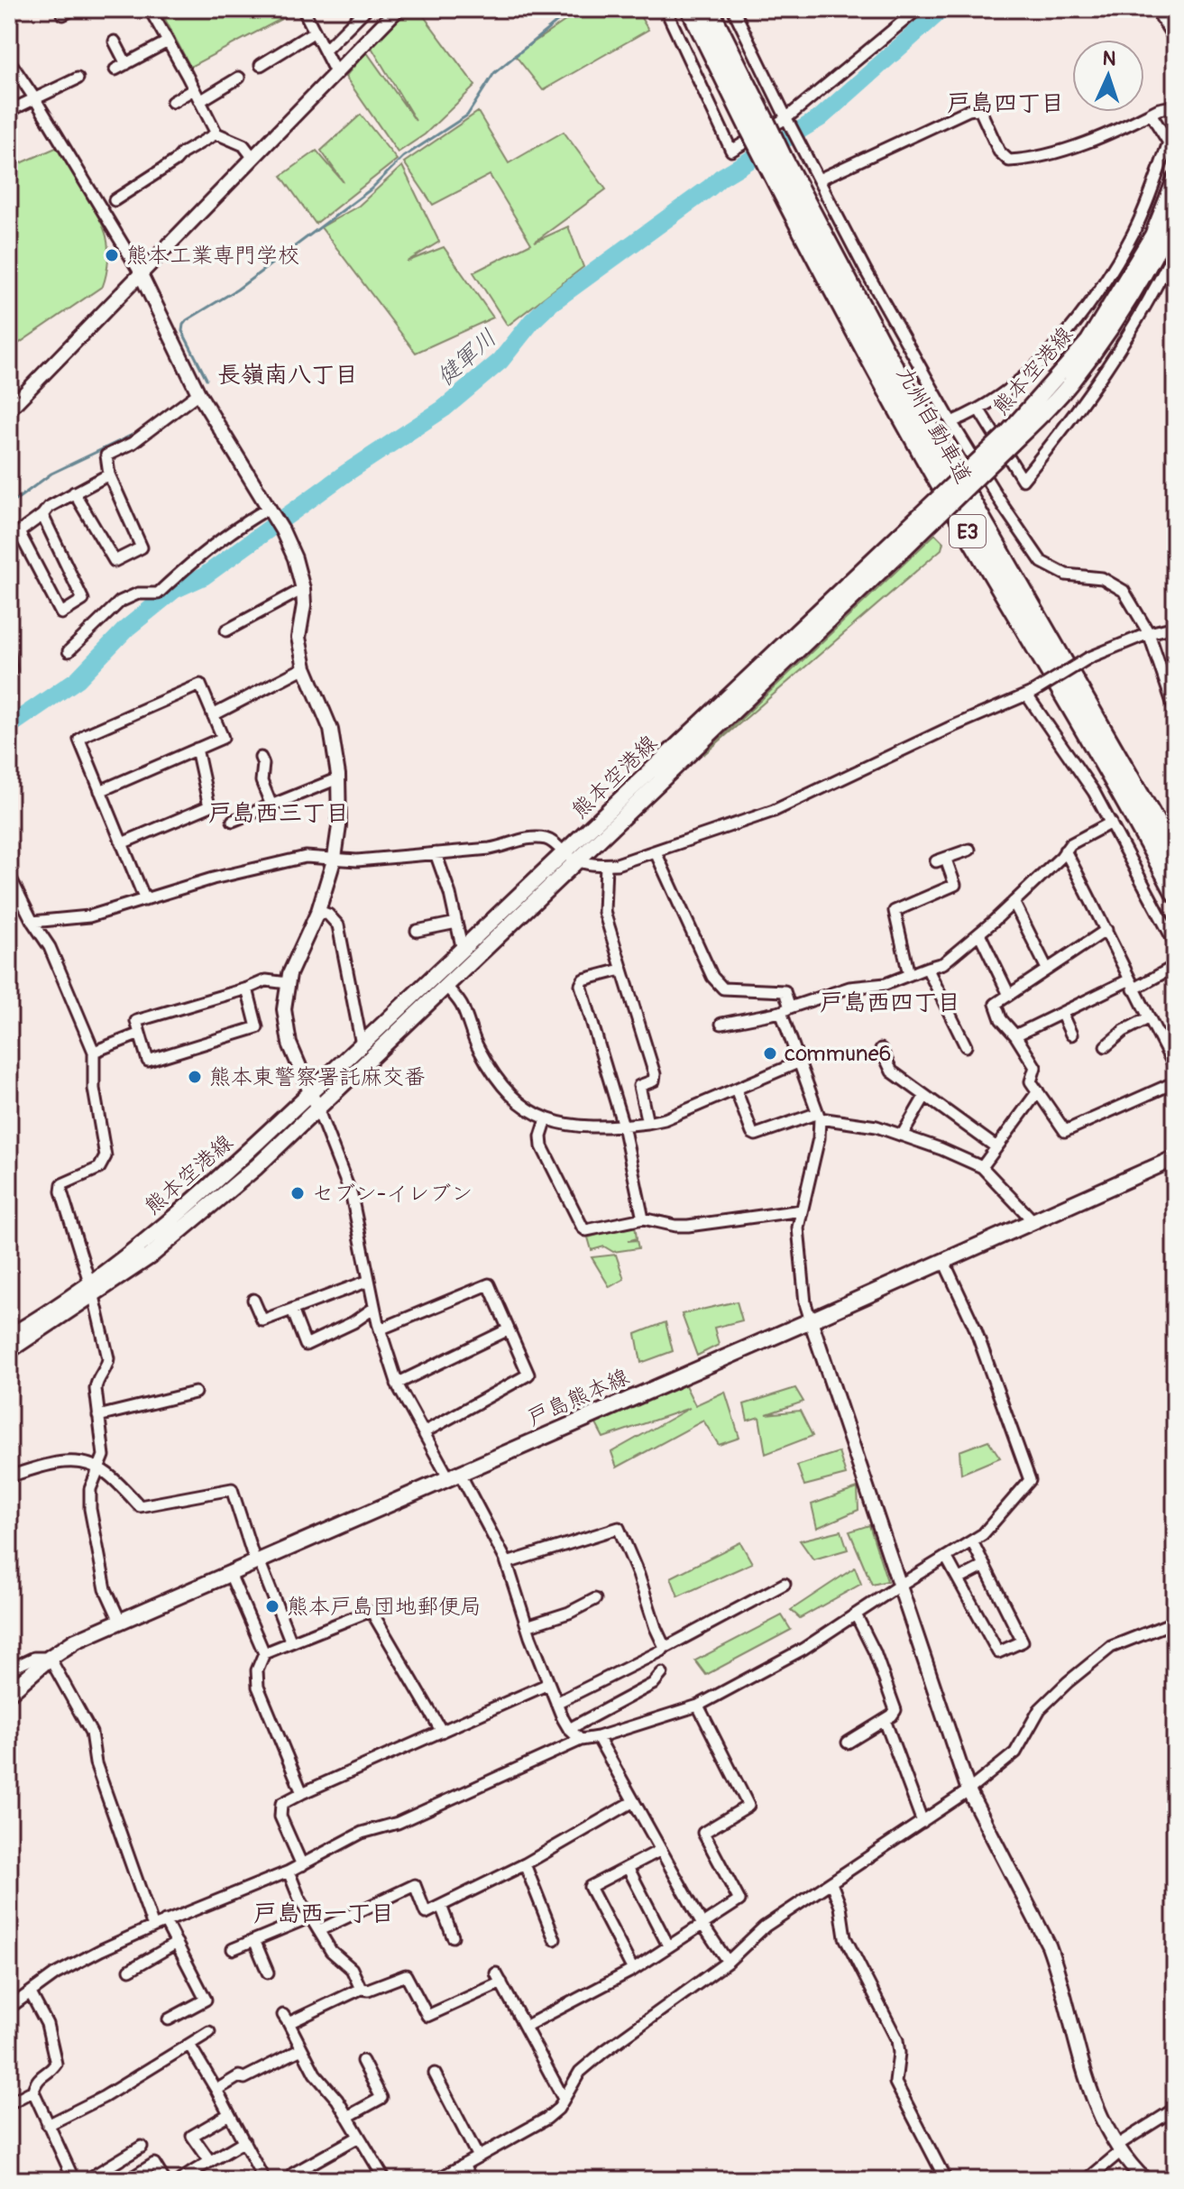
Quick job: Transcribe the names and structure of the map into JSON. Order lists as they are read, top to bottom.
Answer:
{
  "streets": {
    "highway": ["九州自動車道", "E3"],
    "main road": ["熊本空港線", "戸島熊本線"]
  },
  "districts": [
    "戸島四丁目",
    "長嶺南八丁目",
    "戸島西三丁目",
    "戸島西四丁目",
    "戸島西一丁目"
  ],
  "water": ["健軍川"],
  "places": [
    "熊本工業専門学校",
    "commune6",
    "熊本東警察署託麻交番",
    "セブン-イレブン",
    "熊本戸島団地郵便局"
  ],
  "north": "top"
}
